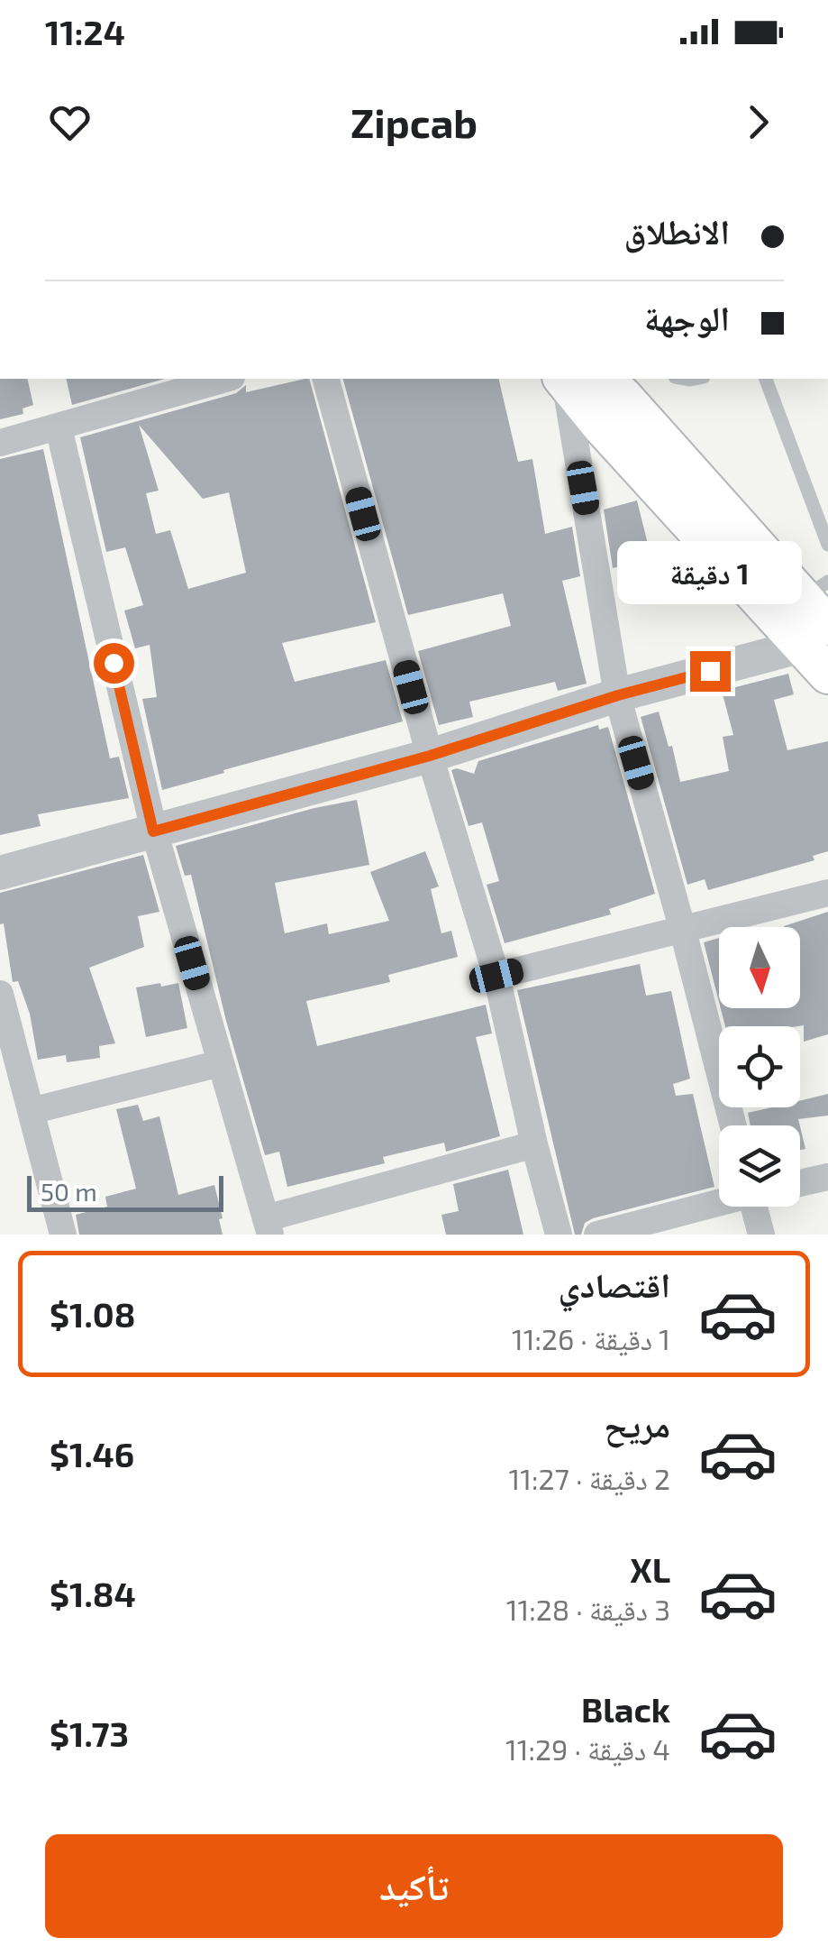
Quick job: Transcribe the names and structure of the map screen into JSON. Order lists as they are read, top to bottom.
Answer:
{
  "scale_bar": "50 m",
  "north": "bottom",
  "page": {
    "status": "11:24",
    "header": "Zipcab",
    "banner": ["الانطلاق", "الوجهة"],
    "bubble": "1 دقيقة",
    "scale": "50 m",
    "list": [
      {
        "name": "اقتصادي",
        "note": "1 دقيقة · 11:26",
        "value": "$1.08"
      },
      {
        "name": "مريح",
        "note": "2 دقيقة · 11:27",
        "value": "$1.46"
      },
      {
        "name": "XL",
        "note": "3 دقيقة · 11:28",
        "value": "$1.84"
      },
      {
        "name": "Black",
        "note": "4 دقيقة · 11:29",
        "value": "$1.73"
      }
    ],
    "buttons": "تأكيد"
  }
}
